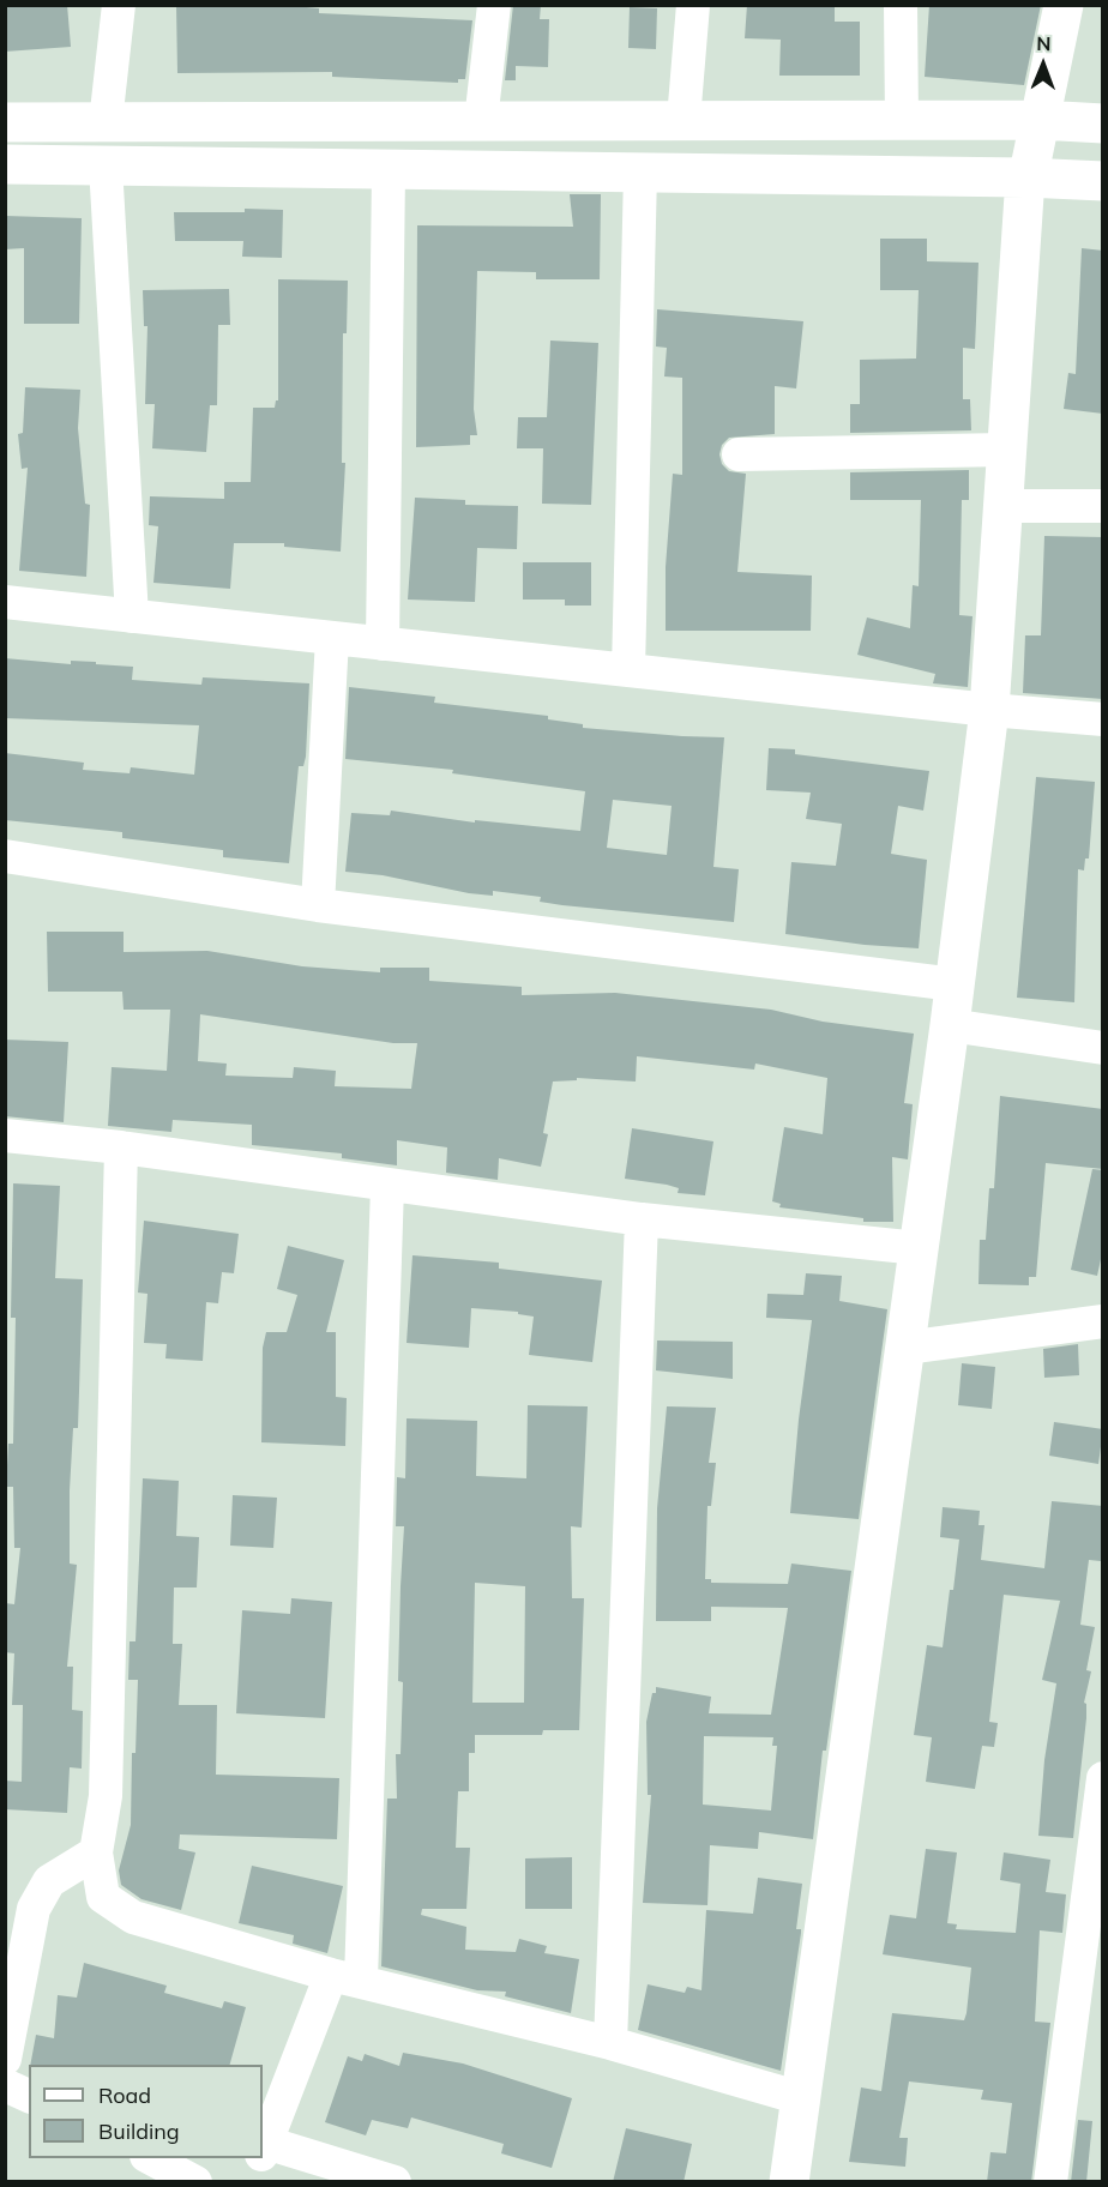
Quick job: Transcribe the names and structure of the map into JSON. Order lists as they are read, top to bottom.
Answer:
{
  "legend": ["Road", "Building"],
  "north": "top"
}
